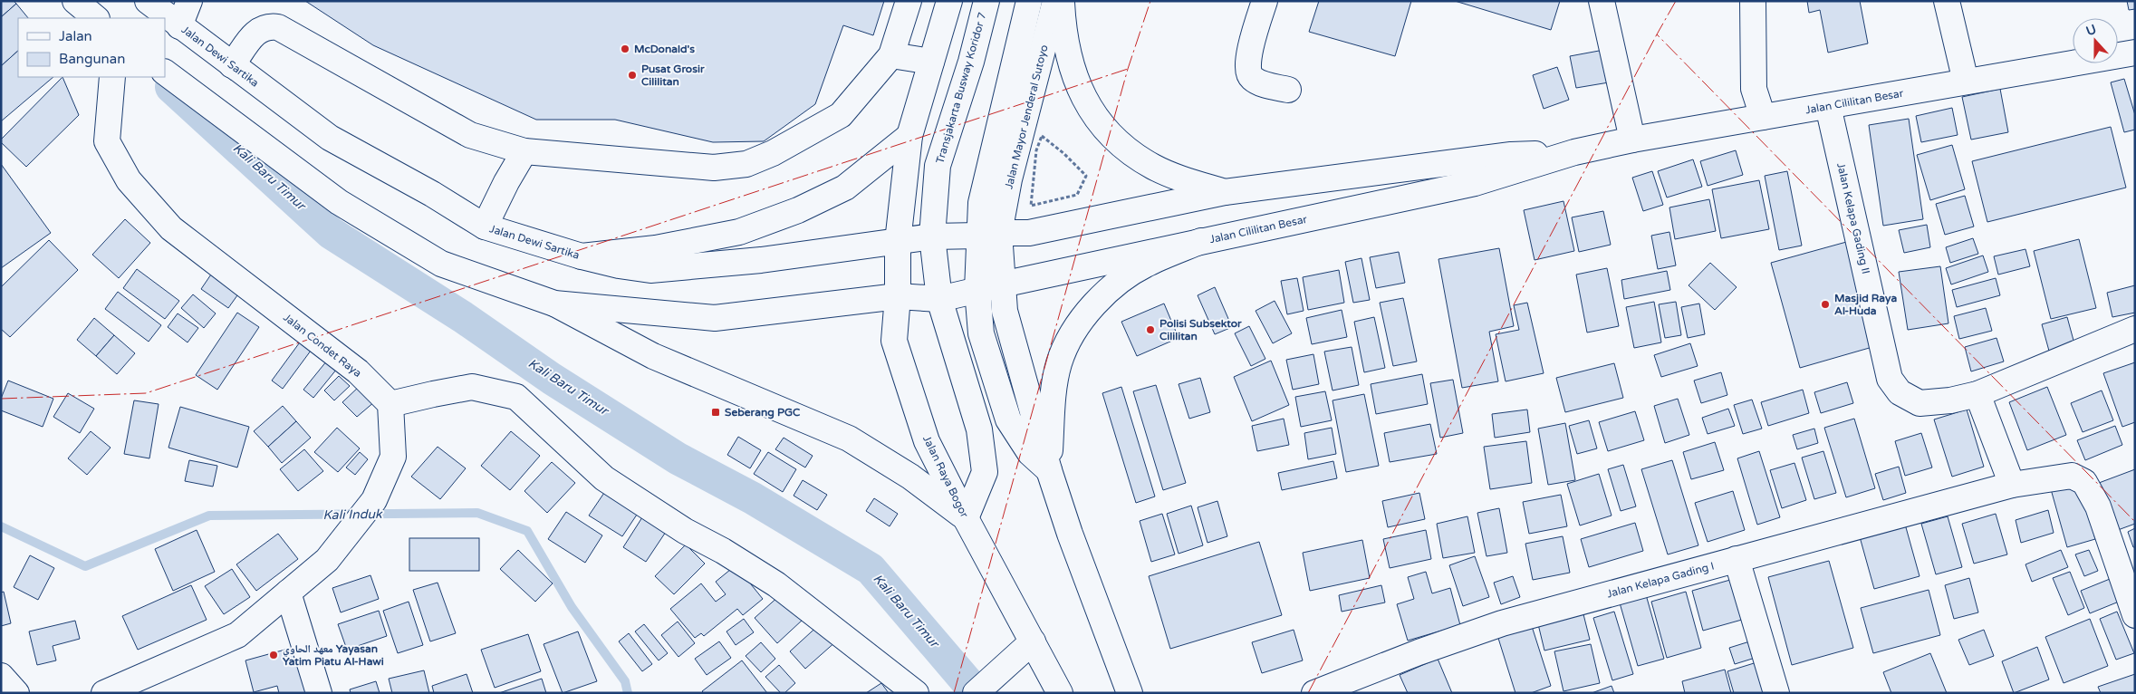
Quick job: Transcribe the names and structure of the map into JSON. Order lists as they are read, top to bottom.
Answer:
{
  "streets": {
    "main road": [
      "Jalan Dewi Sartika",
      "Transjakarta Busway Koridor 7",
      "Jalan Cililitan Besar",
      "Jalan Mayor Jenderal Sutoyo",
      "Jalan Kelapa Gading II",
      "Jalan Condet Raya",
      "Jalan Raya Bogor",
      "Jalan Kelapa Gading I"
    ]
  },
  "crossings": [
    ["Jalan Dewi Sartika", "Transjakarta Busway Koridor 7"],
    ["Jalan Dewi Sartika", "Jalan Cililitan Besar"],
    ["Jalan Dewi Sartika", "Jalan Raya Bogor"],
    ["Transjakarta Busway Koridor 7", "Jalan Cililitan Besar"],
    ["Transjakarta Busway Koridor 7", "Jalan Raya Bogor"],
    ["Jalan Cililitan Besar", "Jalan Mayor Jenderal Sutoyo"],
    ["Jalan Cililitan Besar", "Jalan Kelapa Gading II"]
  ],
  "water": ["Kali Baru Timur", "Kali Induk"],
  "places": {
    "other": [
      "McDonald's",
      "Pusat Grosir Cililitan",
      "Masjid Raya Al-Huda",
      "Polisi Subsektor Cililitan",
      "معهد الحاوي Yayasan Yatim Piatu Al-Hawi"
    ],
    "transit": ["Seberang PGC"]
  },
  "legend": ["Jalan", "Bangunan"],
  "north": "top"
}
